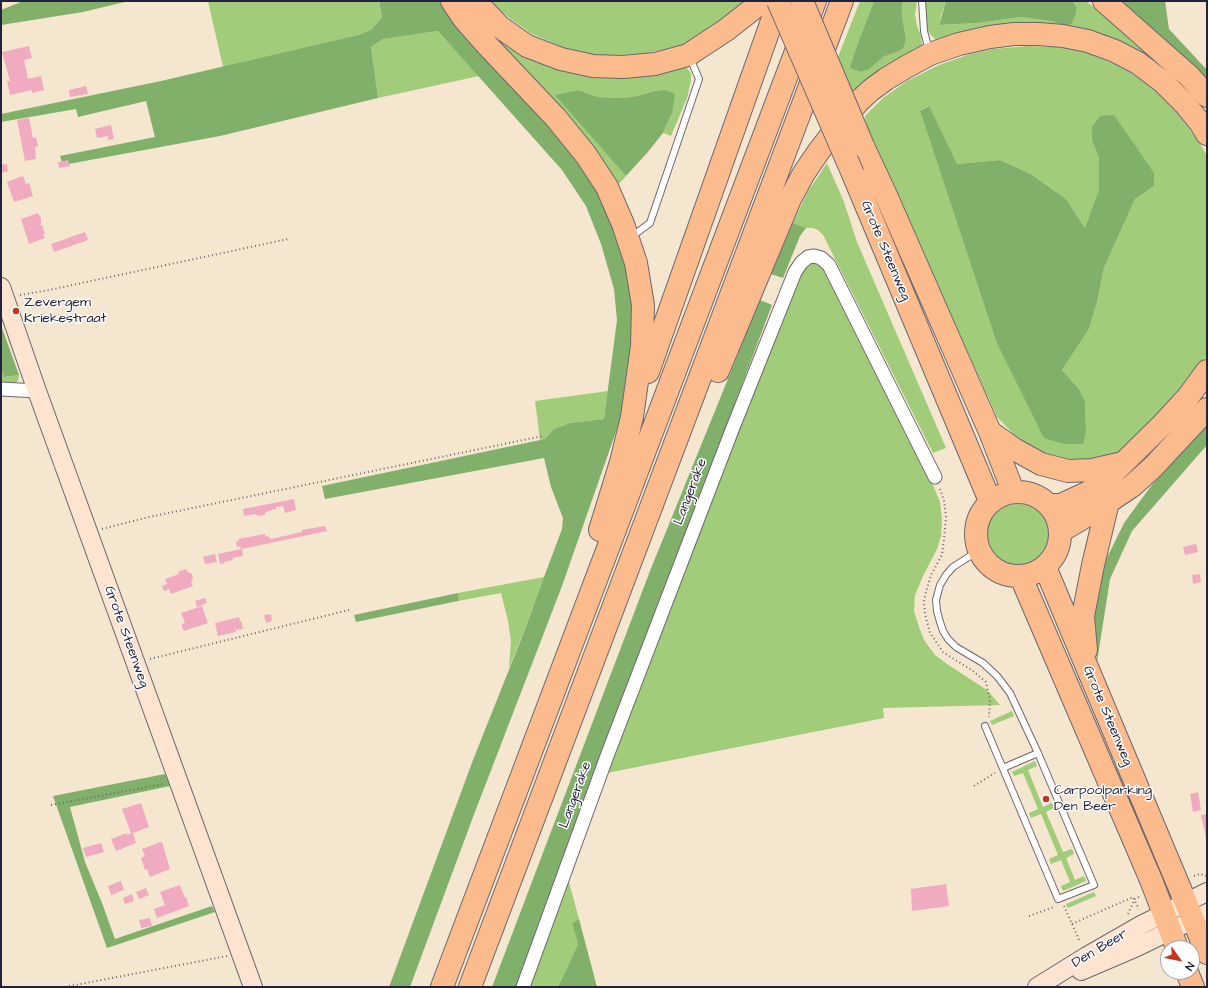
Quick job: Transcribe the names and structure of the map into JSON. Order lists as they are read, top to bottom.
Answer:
{
  "streets": {
    "highway": ["Grote Steenweg"],
    "street": ["Langerake", "Den Beer"]
  },
  "crossings": [
    ["Grote Steenweg", "Den Beer"]
  ],
  "places": ["Zevergem Kriekestraat", "Carpoolparking Den Beer"],
  "north": "bottom right"
}
